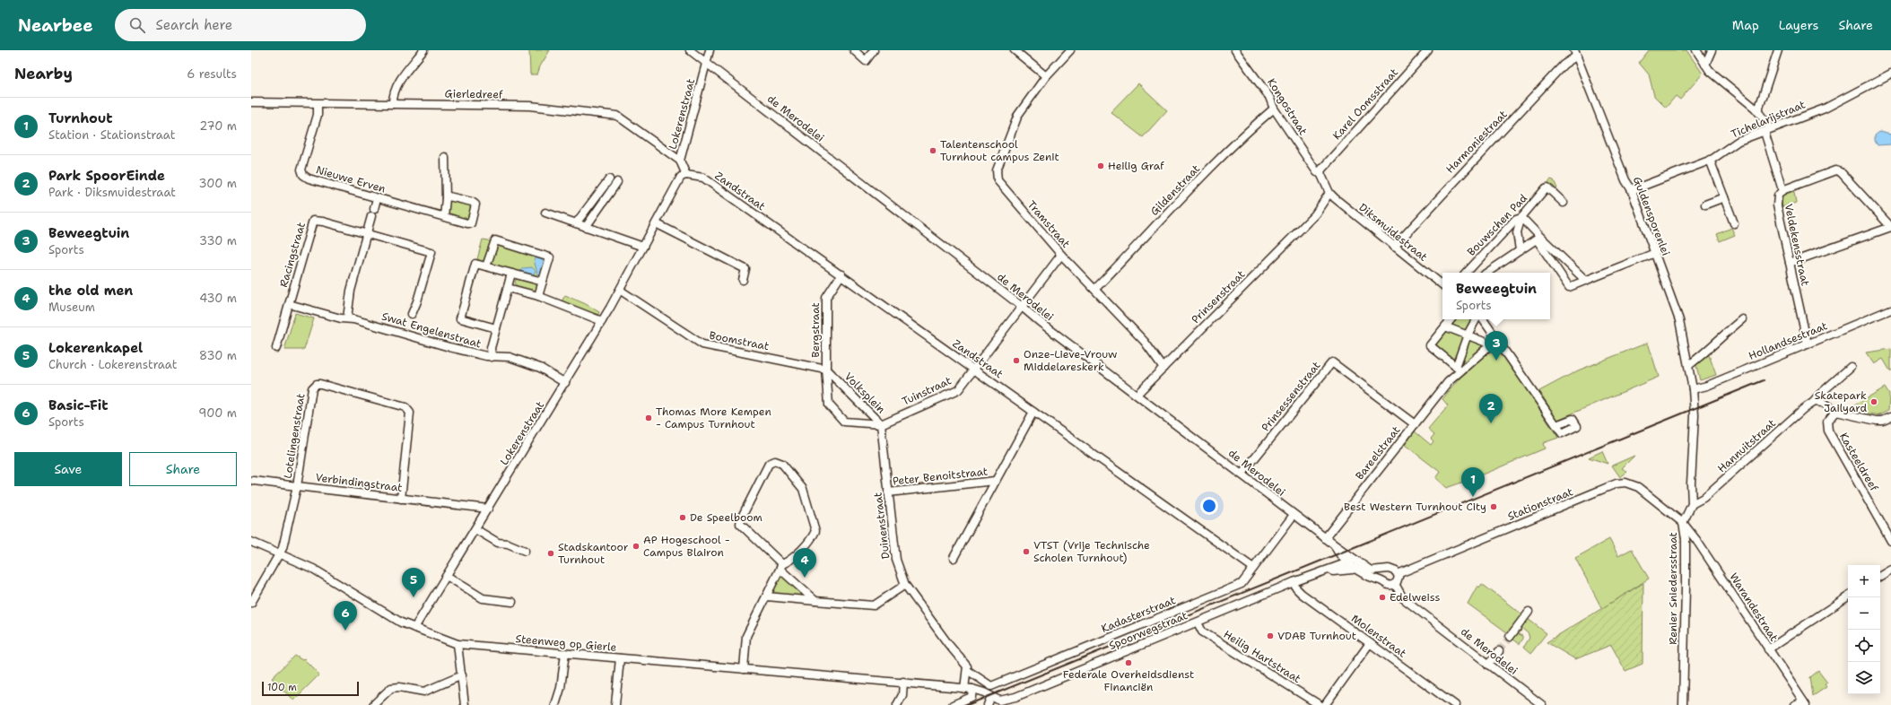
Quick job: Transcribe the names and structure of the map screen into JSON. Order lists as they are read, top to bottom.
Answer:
{
  "streets": {
    "street": [
      "Gierledreef",
      "Karel Oomsstraat",
      "Kongostraat",
      "Lokerenstraat",
      "de Merodelei",
      "Tichelarijstraat",
      "Harmoniestraat",
      "Nieuwe Erven",
      "Gildenstraat",
      "Zandstraat",
      "Guldensporenlei",
      "Tramstraat",
      "Bouwschen Pad",
      "Diksmuidestraat",
      "Veldekensstraat",
      "Racingstraat",
      "Prinsenstraat",
      "Swat Engelenstraat",
      "Bergstraat",
      "Boomstraat",
      "Hollandsestraat",
      "Tuinstraat",
      "Volksplein",
      "Prinsessenstraat",
      "Lotelingenstraat",
      "Hannuitstraat",
      "Bareelstraat",
      "Kasteeldreef",
      "Peter Benoitstraat",
      "Verbindingstraat",
      "Stationstraat",
      "Duinenstraat",
      "Renier Sniedersstraat",
      "Warandestraat",
      "Kadasterstraat",
      "Spoorwegstraat",
      "Molenstraat",
      "Steenweg op Gierle",
      "Heilig Hartstraat"
    ]
  },
  "crossings": [
    ["Gierledreef", "Lokerenstraat"],
    ["Gierledreef", "Nieuwe Erven"],
    ["Karel Oomsstraat", "Kongostraat"],
    ["Kongostraat", "Gildenstraat"],
    ["Kongostraat", "Diksmuidestraat"],
    ["Kongostraat", "Prinsenstraat"],
    ["Lokerenstraat", "de Merodelei"],
    ["Lokerenstraat", "Zandstraat"],
    ["Lokerenstraat", "Swat Engelenstraat"],
    ["Lokerenstraat", "Boomstraat"],
    ["Lokerenstraat", "Verbindingstraat"],
    ["Lokerenstraat", "Steenweg op Gierle"],
    ["de Merodelei", "Prinsenstraat"],
    ["de Merodelei", "Tuinstraat"],
    ["de Merodelei", "Prinsessenstraat"],
    ["de Merodelei", "Bareelstraat"],
    ["de Merodelei", "Stationstraat"],
    ["de Merodelei", "Kadasterstraat"],
    ["de Merodelei", "Spoorwegstraat"],
    ["Tichelarijstraat", "Guldensporenlei"],
    ["Tichelarijstraat", "Veldekensstraat"],
    ["Harmoniestraat", "Guldensporenlei"],
    ["Harmoniestraat", "Diksmuidestraat"],
    ["Gildenstraat", "Tramstraat"],
    ["Zandstraat", "Bergstraat"],
    ["Zandstraat", "Tuinstraat"],
    ["Zandstraat", "Peter Benoitstraat"],
    ["Zandstraat", "Kadasterstraat"],
    ["Guldensporenlei", "Hollandsestraat"],
    ["Guldensporenlei", "Renier Sniedersstraat"],
    ["Tramstraat", "Prinsenstraat"],
    ["Tramstraat", "Tuinstraat"],
    ["Diksmuidestraat", "Prinsenstraat"],
    ["Veldekensstraat", "Hollandsestraat"],
    ["Racingstraat", "Swat Engelenstraat"],
    ["Bergstraat", "Boomstraat"],
    ["Bergstraat", "Volksplein"],
    ["Boomstraat", "Volksplein"],
    ["Hollandsestraat", "Renier Sniedersstraat"],
    ["Tuinstraat", "Volksplein"],
    ["Tuinstraat", "Duinenstraat"],
    ["Volksplein", "Duinenstraat"],
    ["Prinsessenstraat", "Bareelstraat"],
    ["Lotelingenstraat", "Verbindingstraat"],
    ["Hannuitstraat", "Renier Sniedersstraat"],
    ["Peter Benoitstraat", "Duinenstraat"],
    ["Stationstraat", "Renier Sniedersstraat"],
    ["Stationstraat", "Warandestraat"],
    ["Duinenstraat", "Kadasterstraat"],
    ["Renier Sniedersstraat", "Warandestraat"],
    ["Spoorwegstraat", "Molenstraat"],
    ["Spoorwegstraat", "Steenweg op Gierle"],
    ["Spoorwegstraat", "Heilig Hartstraat"]
  ],
  "places": [
    "Talentenschool Turnhout campus Zenit",
    "Heilig Graf",
    "Onze-Lieve-Vrouw Middelareskerk",
    "Skatepark Jailyard",
    "Thomas More Kempen - Campus Turnhout",
    "Best Western Turnhout City",
    "De Speelboom",
    "AP Hogeschool - Campus Blairon",
    "VTST (Vrije Technische Scholen Turnhout)",
    "Stadskantoor Turnhout",
    "Edelweiss",
    "VDAB Turnhout",
    "Federale Overheidsdienst Financiën"
  ],
  "scale_bar": "100 m",
  "page": {
    "header": "Nearbee",
    "search": "Search here",
    "nav": ["Map", "Layers", "Share"],
    "heading": ["Nearby", "6 results"],
    "list": [
      {
        "mark": "1",
        "name": "Turnhout",
        "note": "Station · Stationstraat",
        "value": "270 m"
      },
      {
        "mark": "2",
        "name": "Park SpoorEinde",
        "note": "Park · Diksmuidestraat",
        "value": "300 m"
      },
      {
        "mark": "3",
        "name": "Beweegtuin",
        "note": "Sports",
        "value": "330 m"
      },
      {
        "mark": "4",
        "name": "the old men",
        "note": "Museum",
        "value": "430 m"
      },
      {
        "mark": "5",
        "name": "Lokerenkapel",
        "note": "Church · Lokerenstraat",
        "value": "830 m"
      },
      {
        "mark": "6",
        "name": "Basic-Fit",
        "note": "Sports",
        "value": "900 m"
      }
    ],
    "popup": ["Beweegtuin", "Sports"],
    "pins": [
      "3",
      "2",
      "1",
      "4",
      "5",
      "6"
    ],
    "buttons": ["Save", "Share"],
    "map_buttons": ["+", "−"],
    "scale": "100 m"
  }
}
